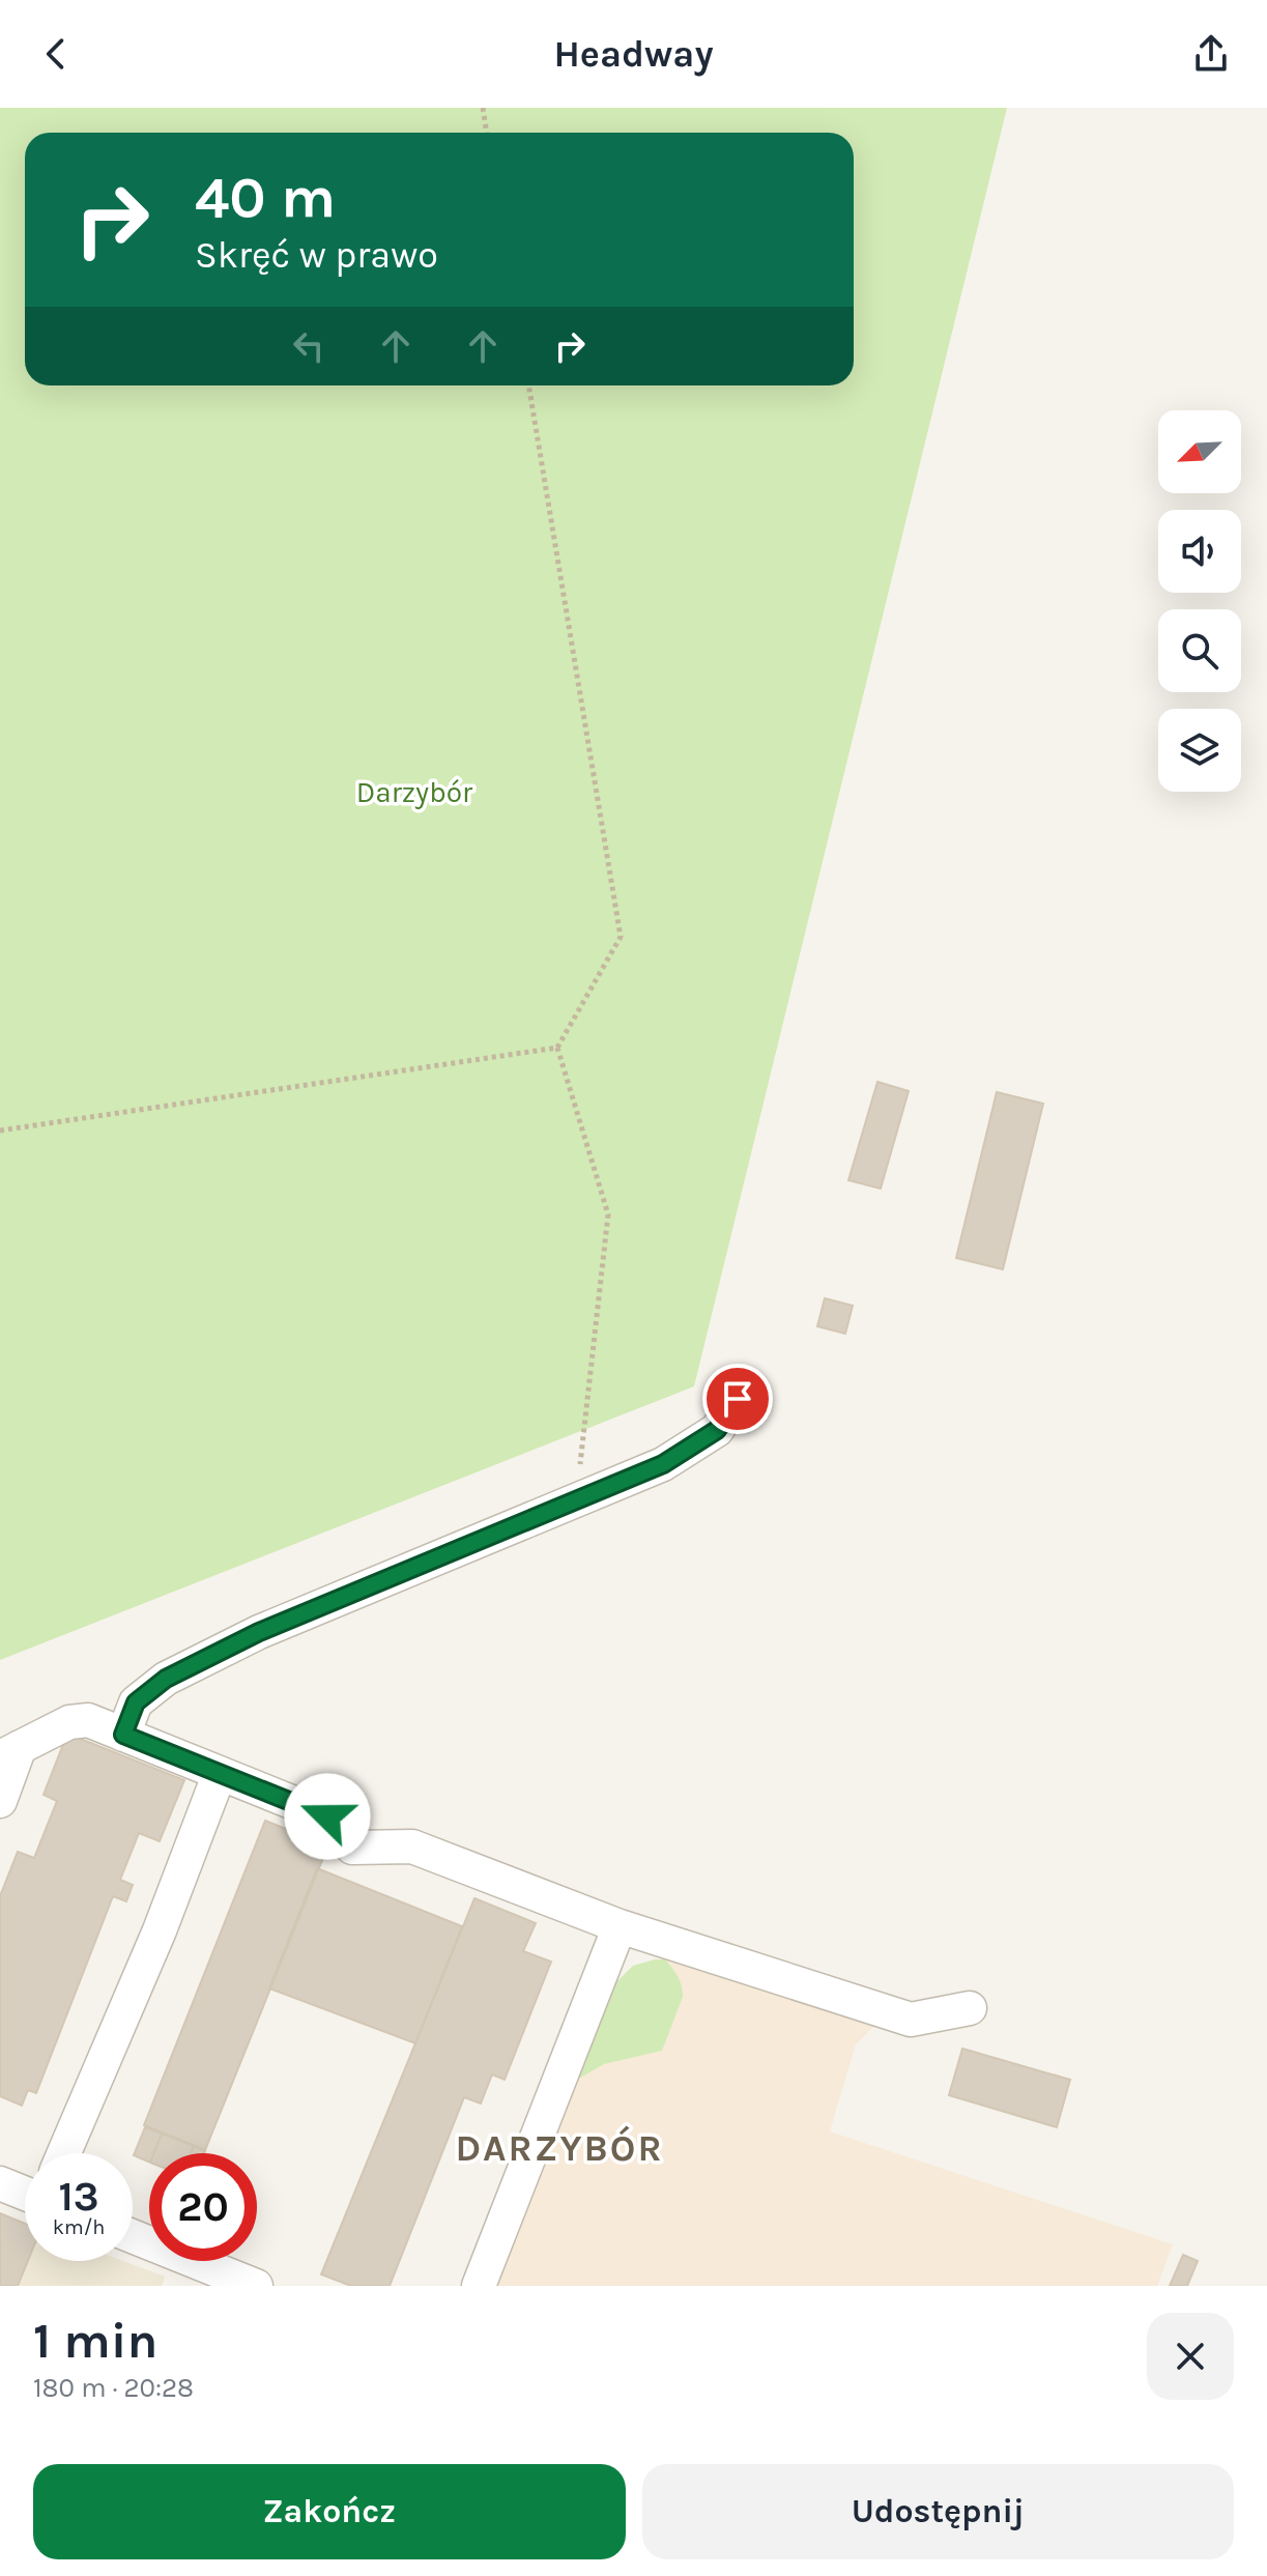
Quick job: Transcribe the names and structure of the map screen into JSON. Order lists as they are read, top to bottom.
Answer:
{
  "districts": ["DARZYBÓR"],
  "parks": ["Darzybór"],
  "north": "bottom left",
  "page": {
    "header": "Headway",
    "turn": ["40 m", "Skręć w prawo"],
    "speed": "13 km/h",
    "limit": "20",
    "heading": ["1 min", "180 m · 20:28"],
    "buttons": ["Zakończ", "Udostępnij"]
  }
}
